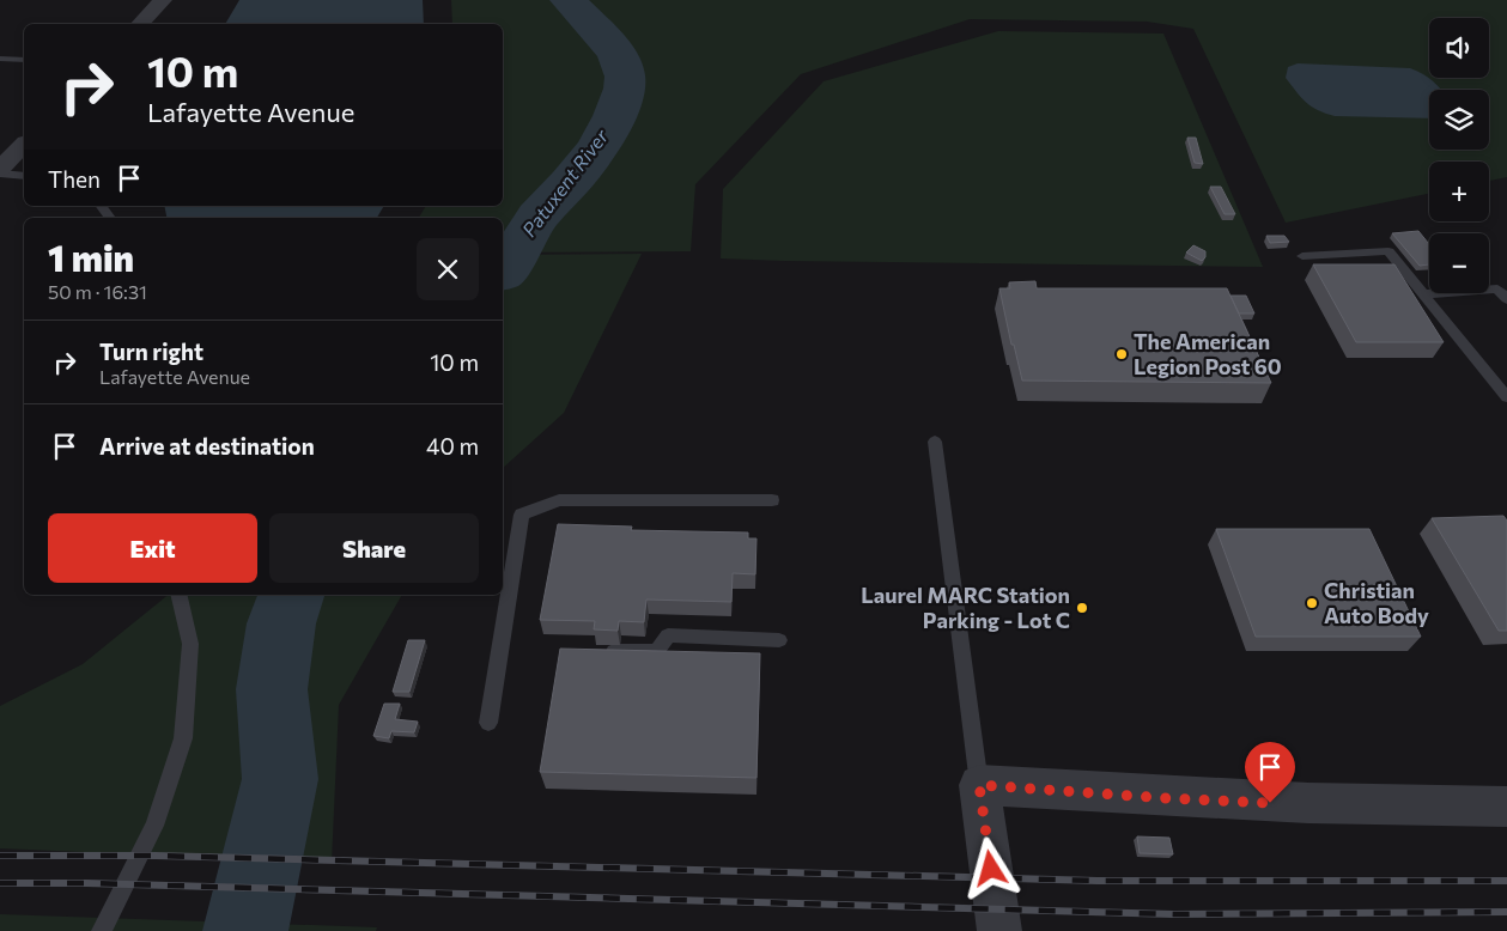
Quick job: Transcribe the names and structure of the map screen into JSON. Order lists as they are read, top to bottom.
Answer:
{
  "water": ["Patuxent River"],
  "places": ["The American Legion Post 60", "Christian Auto Body", "Laurel MARC Station Parking - Lot C"],
  "page": {
    "map_buttons": ["+", "−"],
    "turn": ["10 m", "Lafayette Avenue"],
    "then": "Then",
    "heading": ["1 min", "50 m · 16:31"],
    "list": [
      {
        "name": "Turn right",
        "note": "Lafayette Avenue",
        "value": "10 m"
      },
      {
        "name": "Arrive at destination",
        "value": "40 m"
      }
    ],
    "buttons": ["Exit", "Share"]
  }
}
